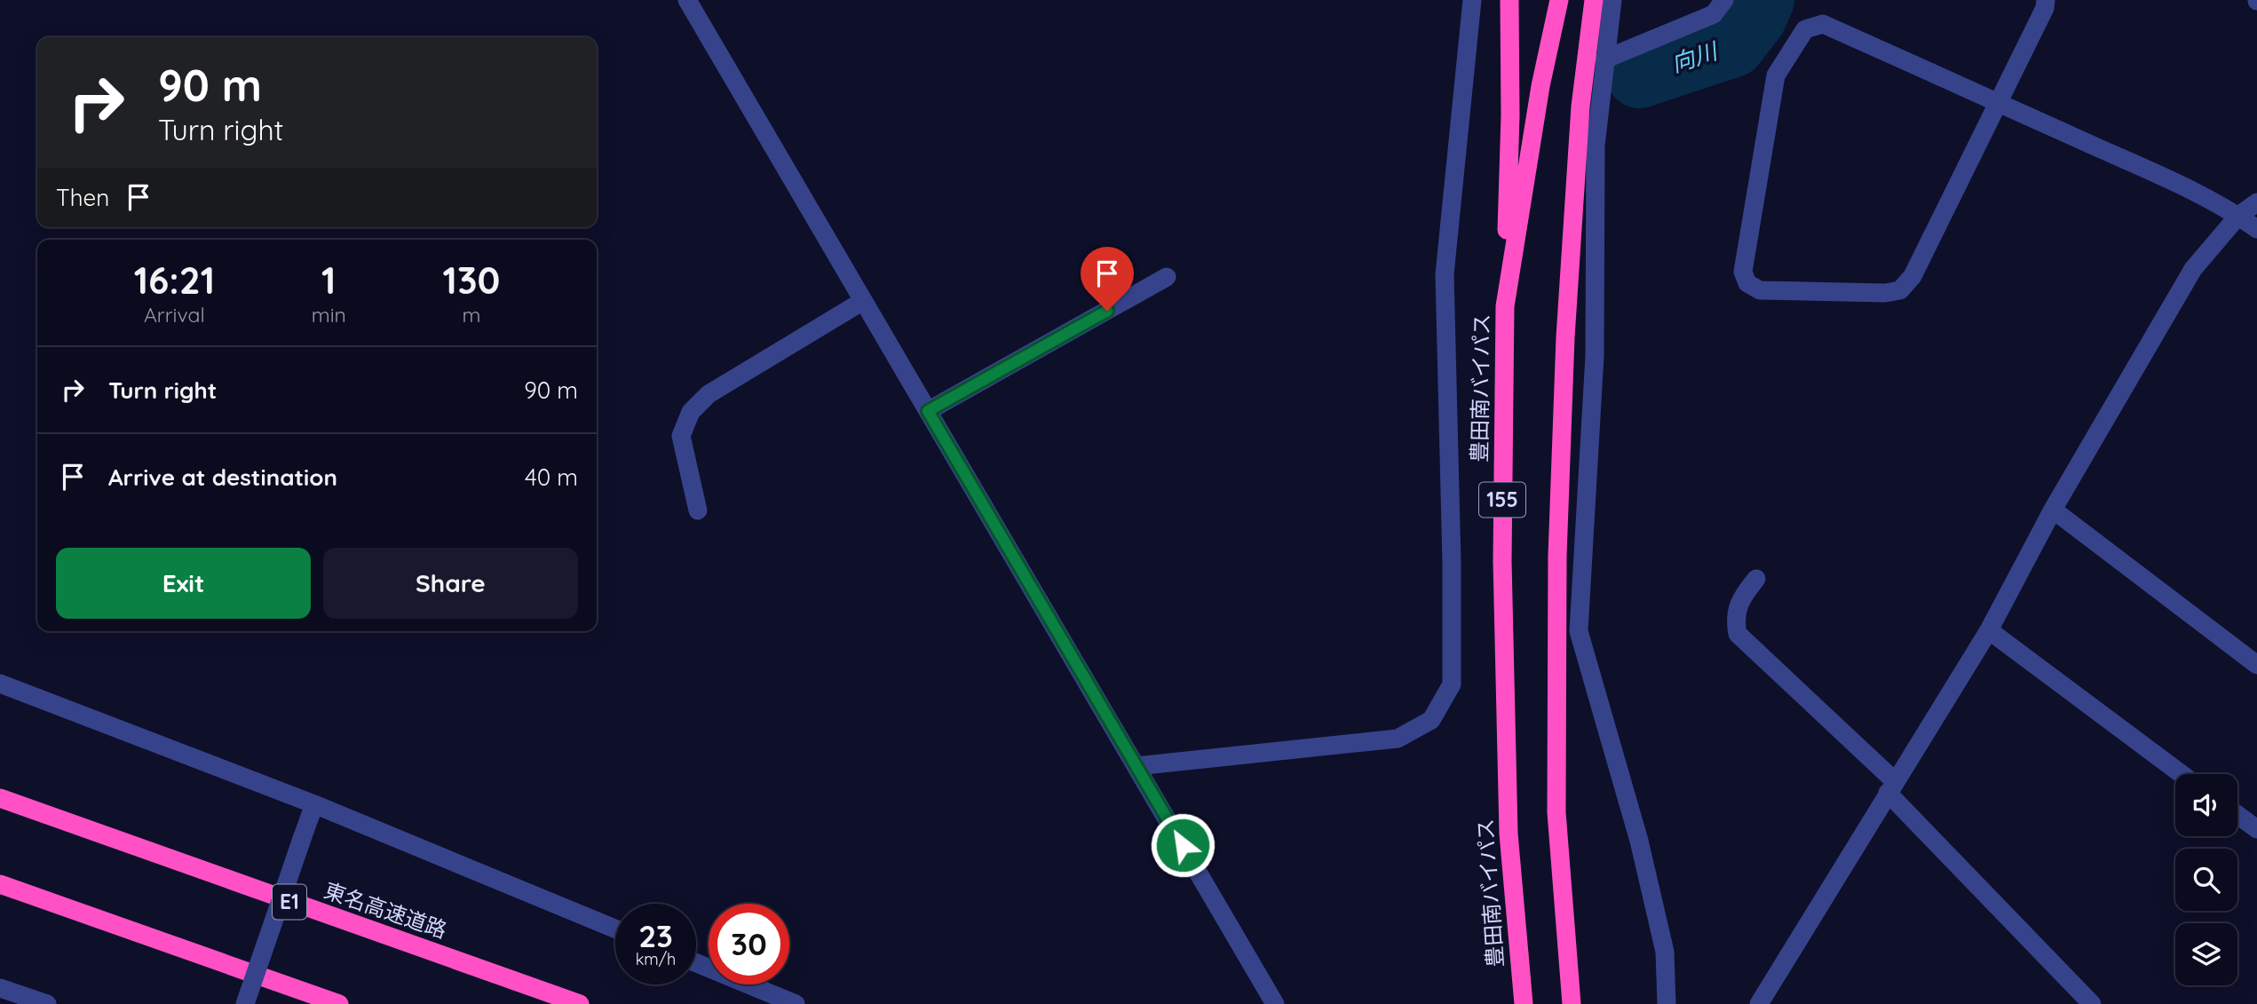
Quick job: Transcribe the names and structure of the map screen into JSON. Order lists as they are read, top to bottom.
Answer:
{
  "streets": {
    "highway": [
      "豊田南バイパス",
      "155",
      "E1",
      "東名高速道路"
    ]
  },
  "crossings": [
    ["豊田南バイパス", "155"]
  ],
  "water": ["向川"],
  "page": {
    "turn": ["90 m", "Turn right"],
    "then": "Then",
    "eta": [
      "16:21",
      "Arrival",
      "1",
      "min",
      "130",
      "m"
    ],
    "list": [
      {
        "name": "Turn right",
        "value": "90 m"
      },
      {
        "name": "Arrive at destination",
        "value": "40 m"
      }
    ],
    "buttons": ["Exit", "Share"],
    "speed": "23 km/h",
    "limit": "30"
  }
}
